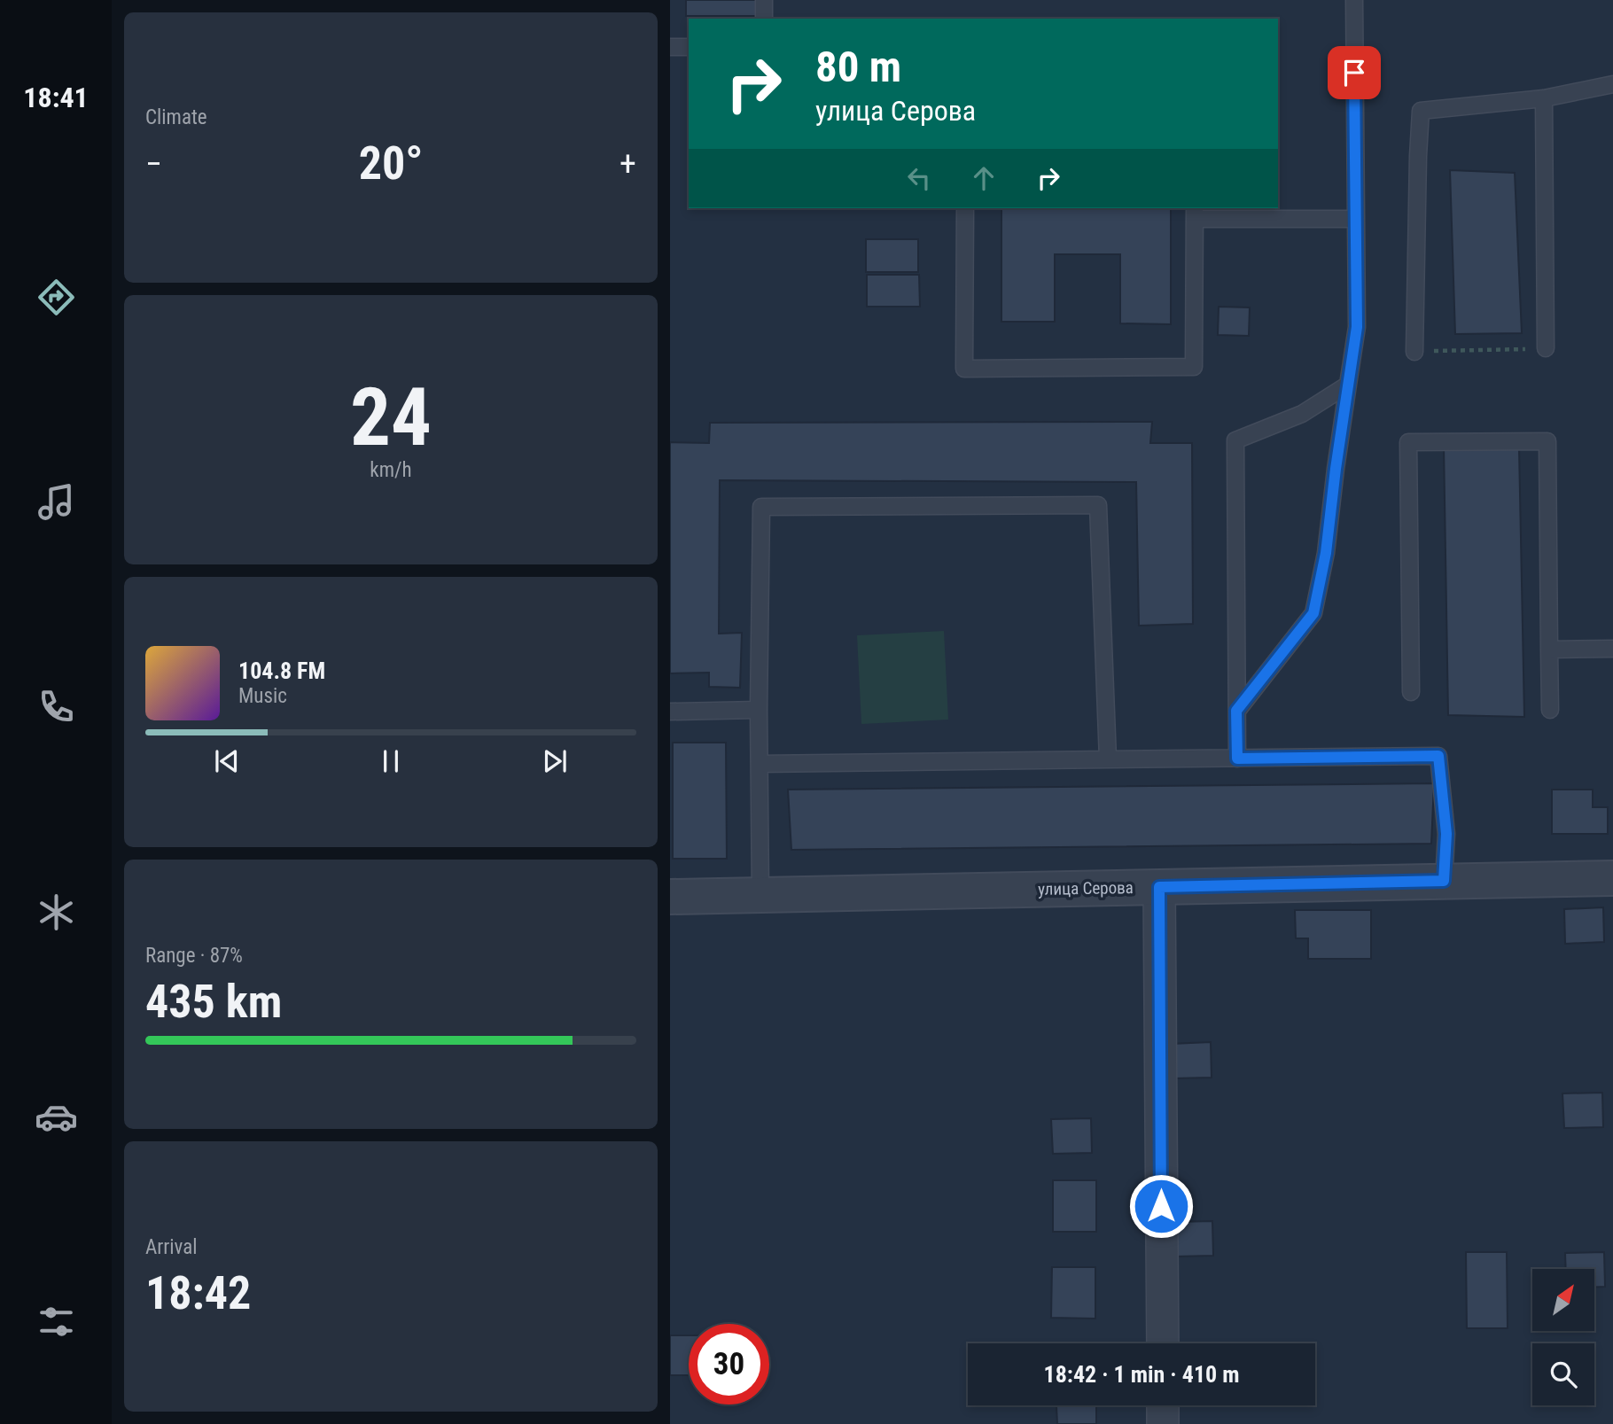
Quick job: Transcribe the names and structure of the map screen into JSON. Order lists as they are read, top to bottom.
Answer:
{
  "streets": {
    "street": ["улица Серова"]
  },
  "north": "top right",
  "page": {
    "tabs": "18:41",
    "tile": [
      "Climate",
      ["24", "km/h"],
      ["Range · 87%", "435 km"],
      ["Arrival", "18:42"]
    ],
    "turn": ["80 m", "улица Серова"],
    "heat": ["−", "20°", "+"],
    "song": ["104.8 FM", "Music"],
    "limit": "30",
    "trip": "18:42 · 1 min · 410 m"
  }
}
